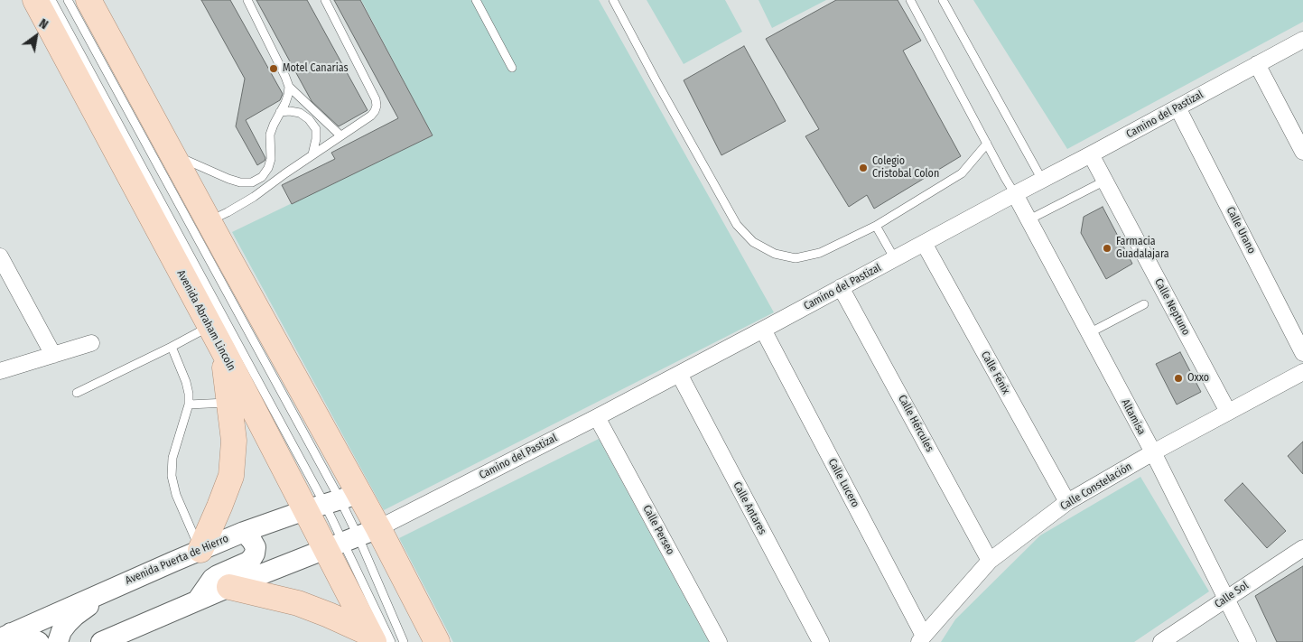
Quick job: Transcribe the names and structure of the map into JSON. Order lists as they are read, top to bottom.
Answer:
{
  "streets": {
    "main road": ["Avenida Abraham Lincoln"],
    "street": [
      "Camino del Pastizal",
      "Calle Urano",
      "Calle Neptuno",
      "Calle Fénix",
      "Altamisa",
      "Calle Hércules",
      "Calle Lucero",
      "Calle Constelación",
      "Calle Antares",
      "Calle Perseo",
      "Avenida Puerta de Hierro",
      "Calle Sol"
    ]
  },
  "crossings": [
    ["Camino del Pastizal", "Calle Urano"],
    ["Camino del Pastizal", "Calle Neptuno"],
    ["Camino del Pastizal", "Avenida Abraham Lincoln"],
    ["Camino del Pastizal", "Calle Fénix"],
    ["Camino del Pastizal", "Altamisa"],
    ["Camino del Pastizal", "Calle Hércules"],
    ["Camino del Pastizal", "Calle Lucero"],
    ["Camino del Pastizal", "Calle Antares"],
    ["Camino del Pastizal", "Calle Perseo"],
    ["Calle Neptuno", "Calle Constelación"],
    ["Avenida Abraham Lincoln", "Avenida Puerta de Hierro"],
    ["Calle Fénix", "Calle Constelación"],
    ["Altamisa", "Calle Constelación"],
    ["Altamisa", "Calle Sol"],
    ["Calle Hércules", "Calle Constelación"],
    ["Calle Lucero", "Calle Constelación"]
  ],
  "places": [
    "Motel Canarias",
    "Colegio Cristobal Colon",
    "Farmacia Guadalajara",
    "Oxxo"
  ],
  "north": "top right"
}
